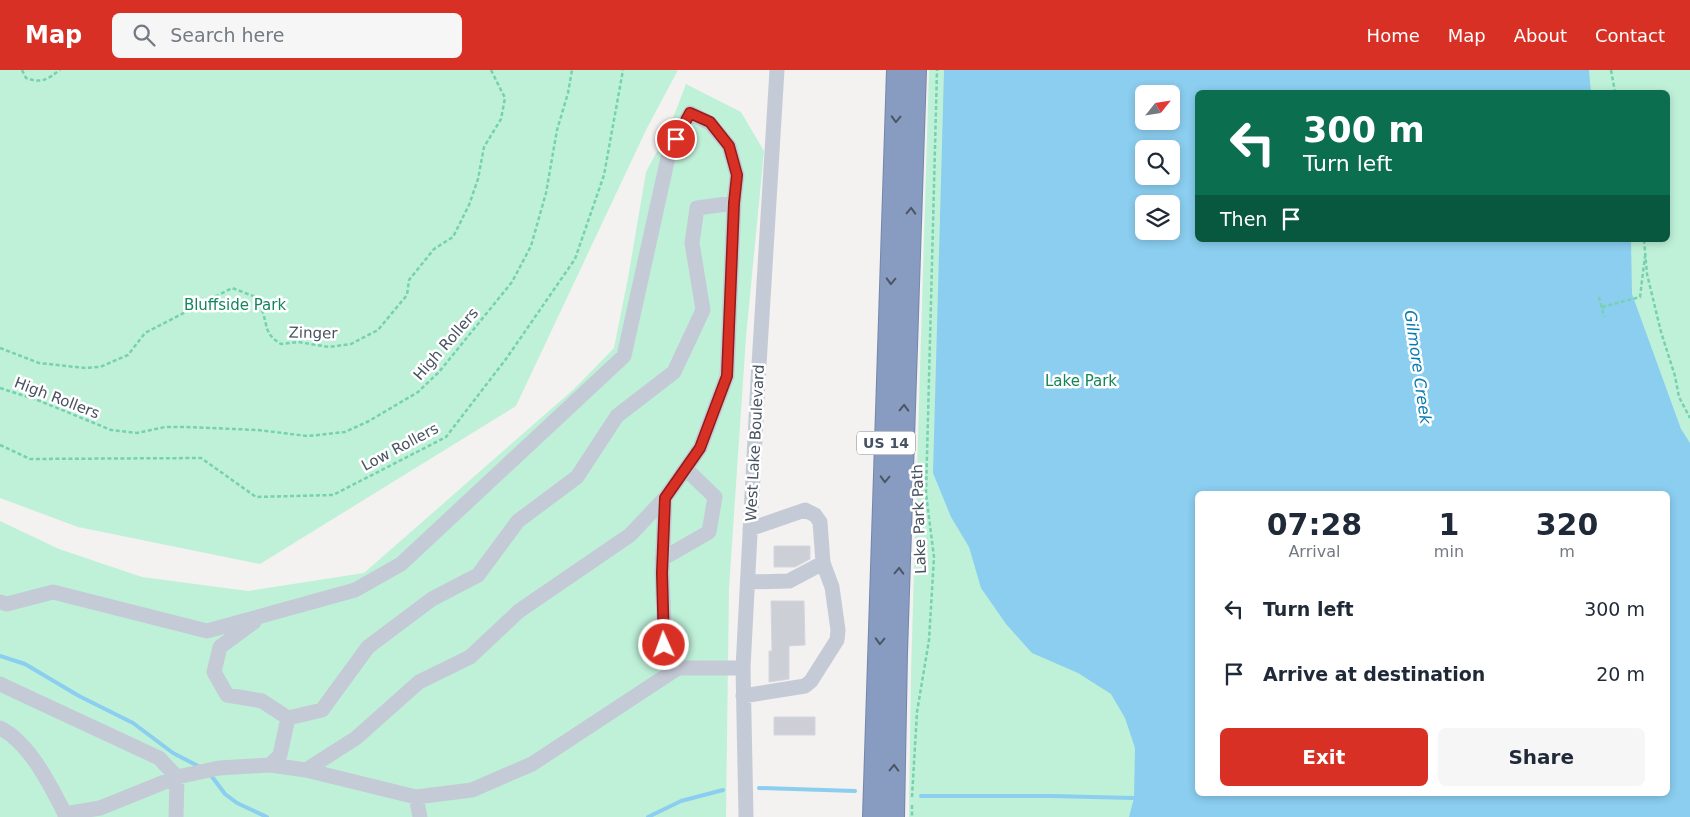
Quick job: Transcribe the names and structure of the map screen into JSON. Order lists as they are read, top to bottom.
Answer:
{
  "streets": {
    "highway": ["US 14"],
    "street": ["West Lake Boulevard"],
    "path": [
      "Zinger",
      "High Rollers",
      "Low Rollers",
      "Lake Park Path"
    ]
  },
  "water": ["Gilmore Creek"],
  "parks": ["Bluffside Park", "Lake Park"],
  "north": "top right",
  "page": {
    "header": "Map",
    "search": "Search here",
    "nav": [
      "Home",
      "Map",
      "About",
      "Contact"
    ],
    "turn": ["300 m", "Turn left"],
    "then": "Then",
    "eta": [
      "07:28",
      "Arrival",
      "1",
      "min",
      "320",
      "m"
    ],
    "list": [
      {
        "name": "Turn left",
        "value": "300 m"
      },
      {
        "name": "Arrive at destination",
        "value": "20 m"
      }
    ],
    "buttons": ["Exit", "Share"]
  }
}
